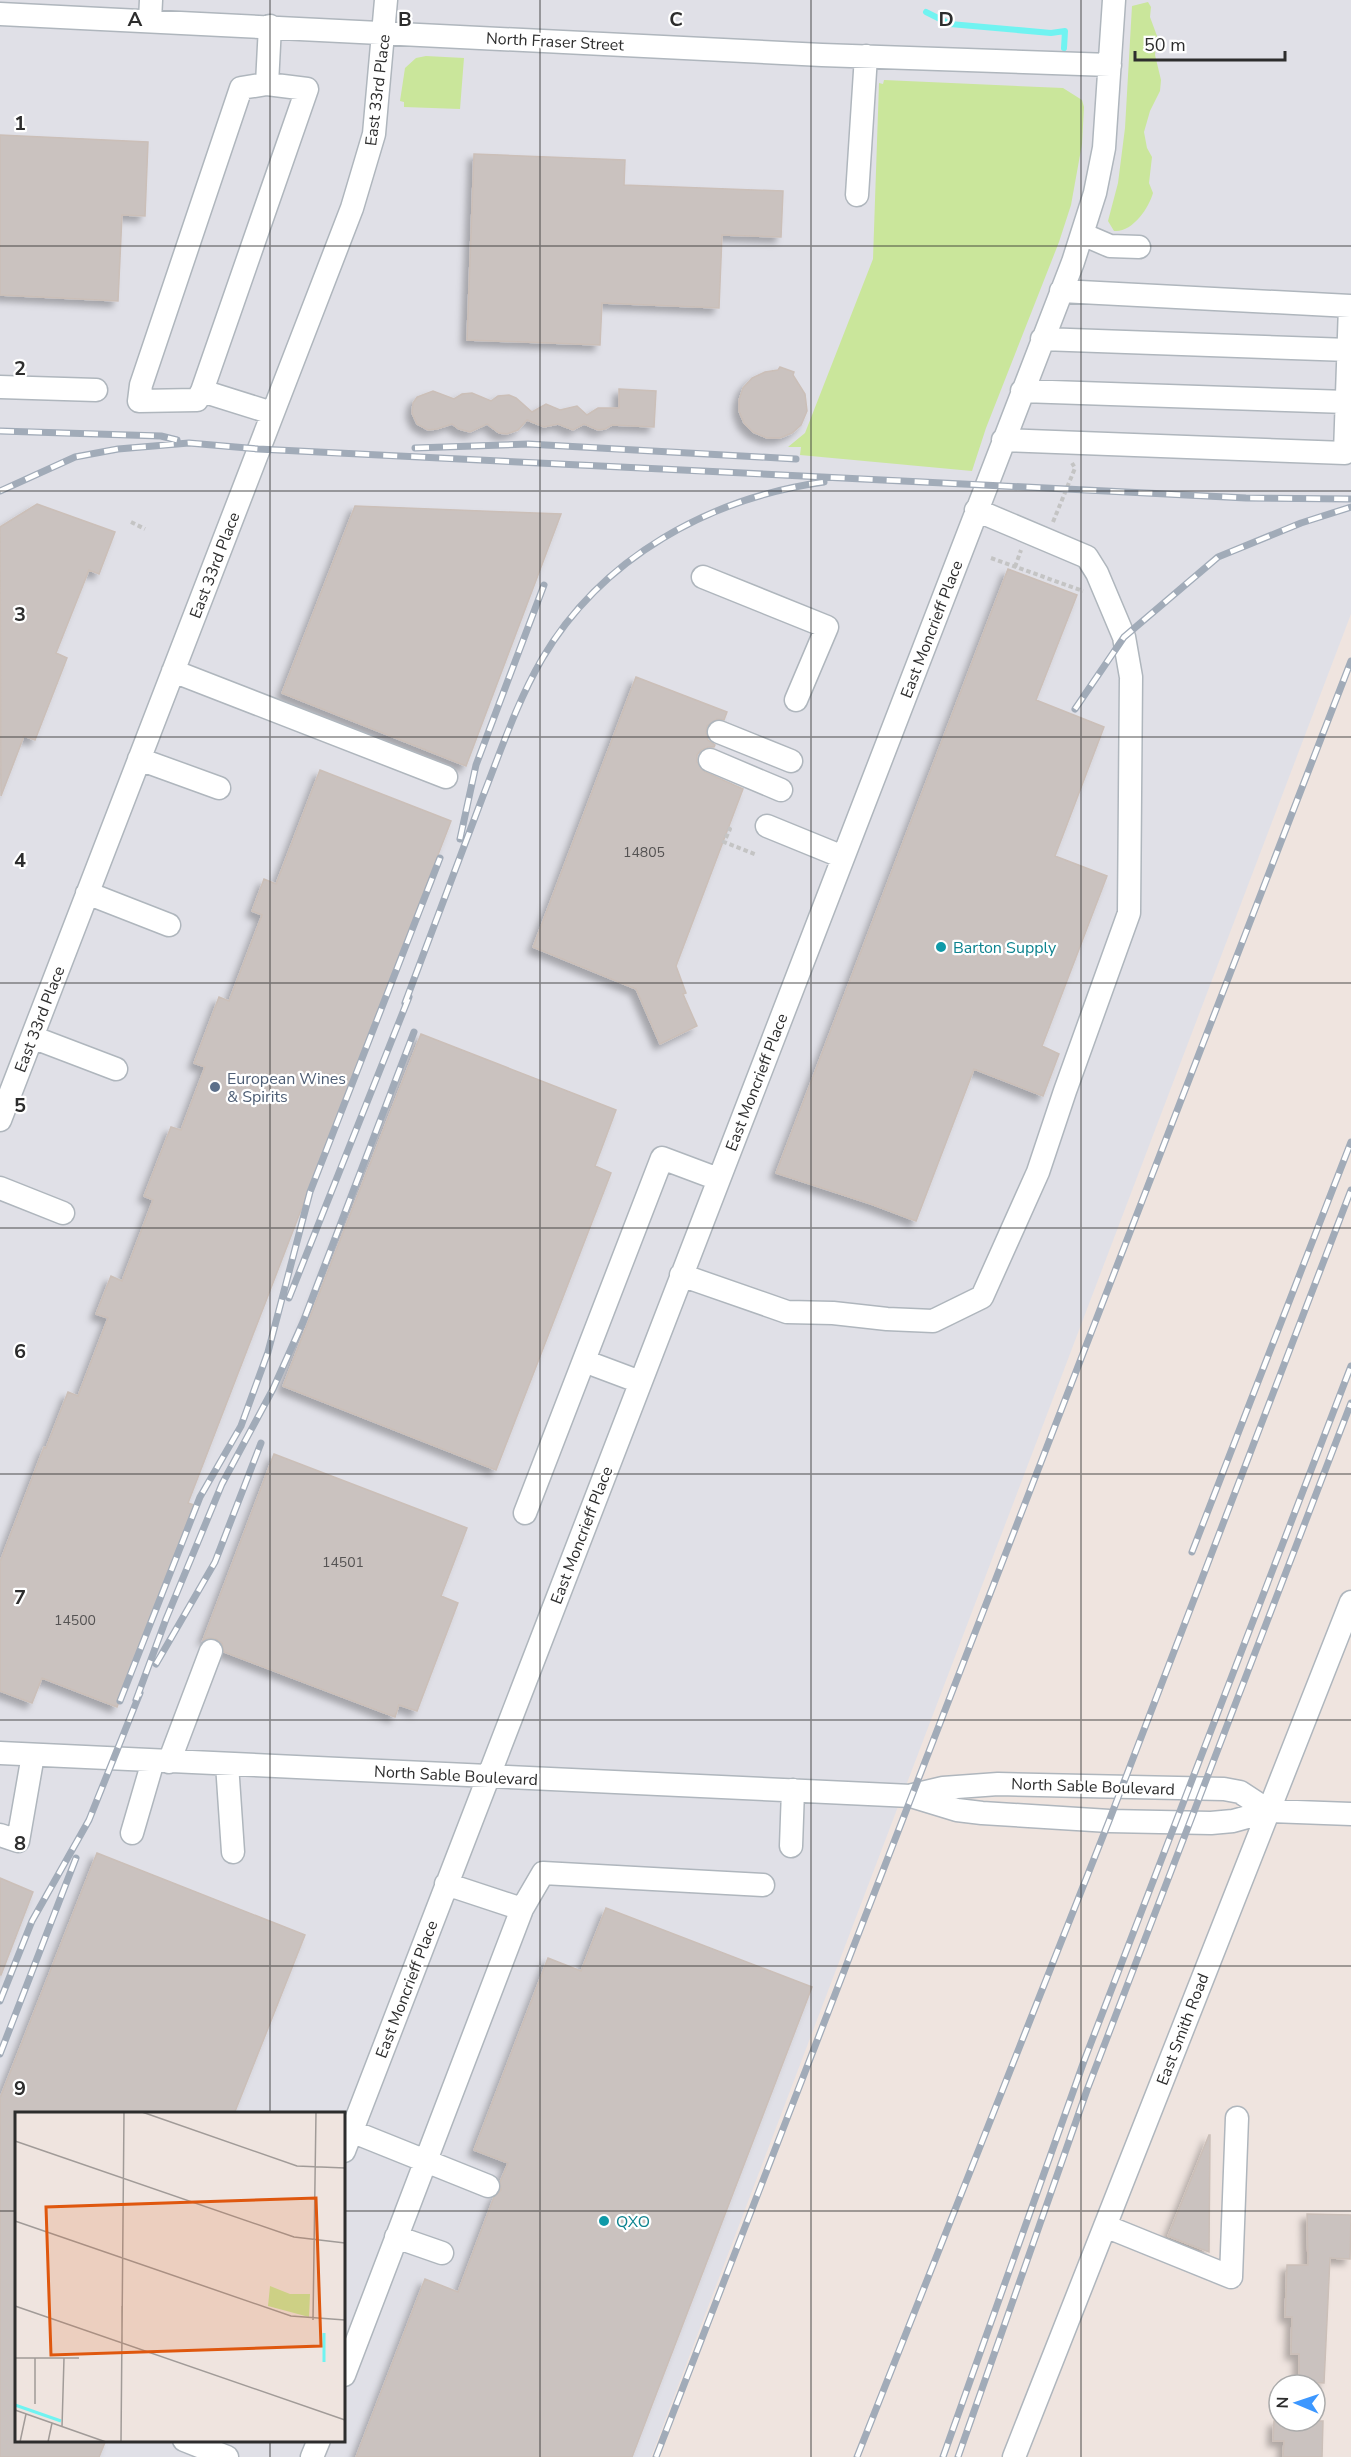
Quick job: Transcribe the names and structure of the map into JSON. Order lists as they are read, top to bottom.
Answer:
{
  "streets": {
    "street": [
      "North Fraser Street",
      "East 33rd Place",
      "East Moncrieff Place",
      "North Sable Boulevard",
      "East Smith Road"
    ]
  },
  "crossings": [
    ["North Fraser Street", "East 33rd Place"],
    ["North Fraser Street", "East Moncrieff Place"],
    ["East Moncrieff Place", "North Sable Boulevard"],
    ["North Sable Boulevard", "East Smith Road"]
  ],
  "places": ["Barton Supply", "European Wines & Spirits", "QXO"],
  "house_numbers": ["14805", "14501", "14500"],
  "scale_bar": "50 m",
  "north": "left",
  "grid": {
    "columns": [
      "A",
      "B",
      "C",
      "D"
    ],
    "rows": [
      "1",
      "2",
      "3",
      "4",
      "5",
      "6",
      "7",
      "8",
      "9"
    ]
  }
}
